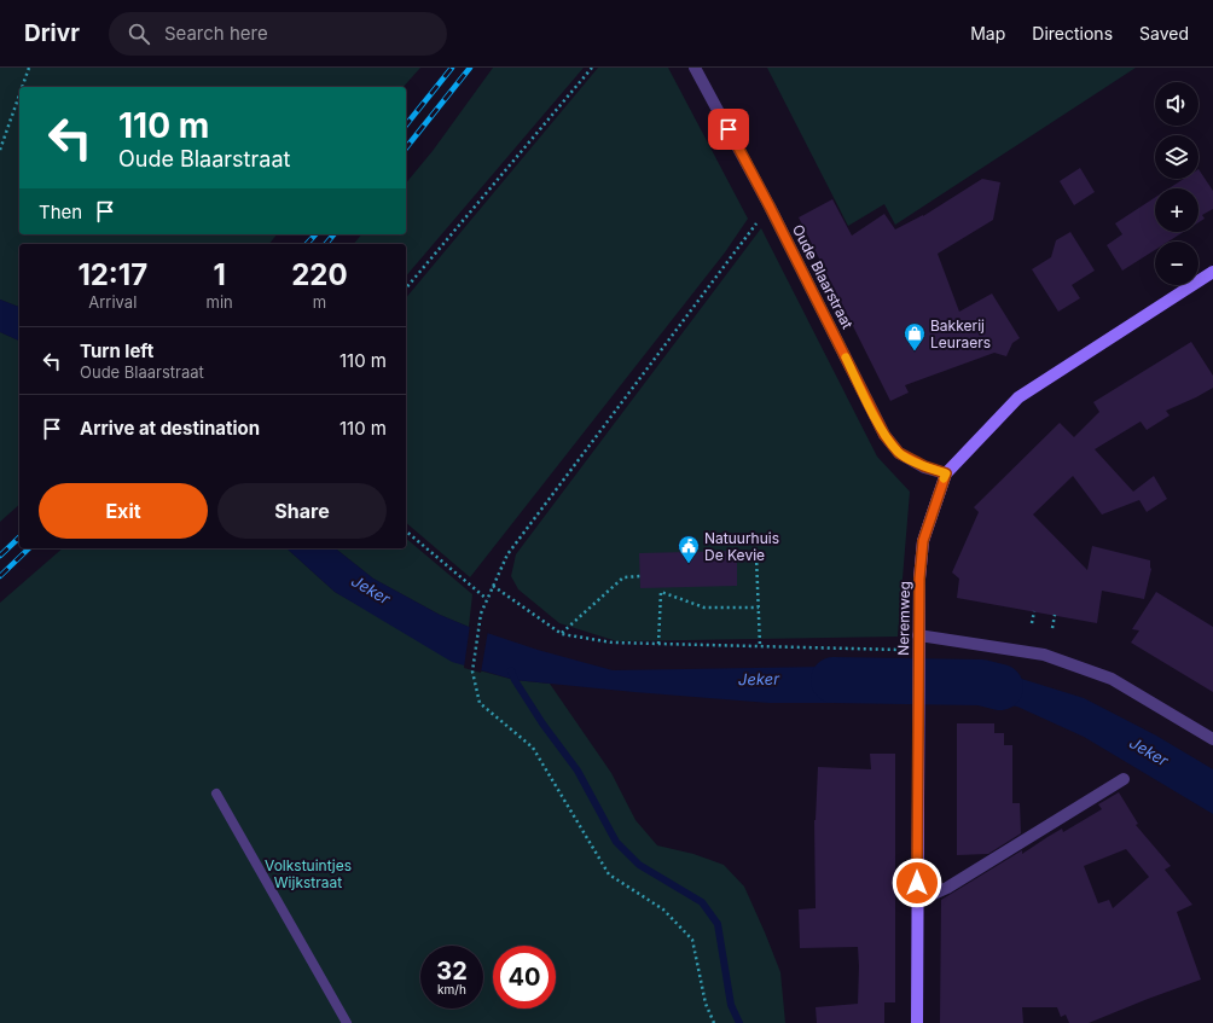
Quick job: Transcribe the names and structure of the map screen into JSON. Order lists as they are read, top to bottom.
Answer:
{
  "streets": {
    "street": ["Oude Blaarstraat", "Neremweg"]
  },
  "crossings": [
    ["Oude Blaarstraat", "Neremweg"]
  ],
  "water": ["Jeker"],
  "parks": ["Volkstuintjes Wijkstraat"],
  "places": {
    "shop": ["Bakkerij Leuraers"],
    "public building": ["Natuurhuis De Kevie"]
  },
  "page": {
    "header": "Drivr",
    "search": "Search here",
    "nav": ["Map", "Directions", "Saved"],
    "map_buttons": ["+", "−"],
    "turn": ["110 m", "Oude Blaarstraat"],
    "then": "Then",
    "eta": [
      "12:17",
      "Arrival",
      "1",
      "min",
      "220",
      "m"
    ],
    "list": [
      {
        "name": "Turn left",
        "note": "Oude Blaarstraat",
        "value": "110 m"
      },
      {
        "name": "Arrive at destination",
        "value": "110 m"
      }
    ],
    "buttons": ["Exit", "Share"],
    "speed": "32 km/h",
    "limit": "40"
  }
}
